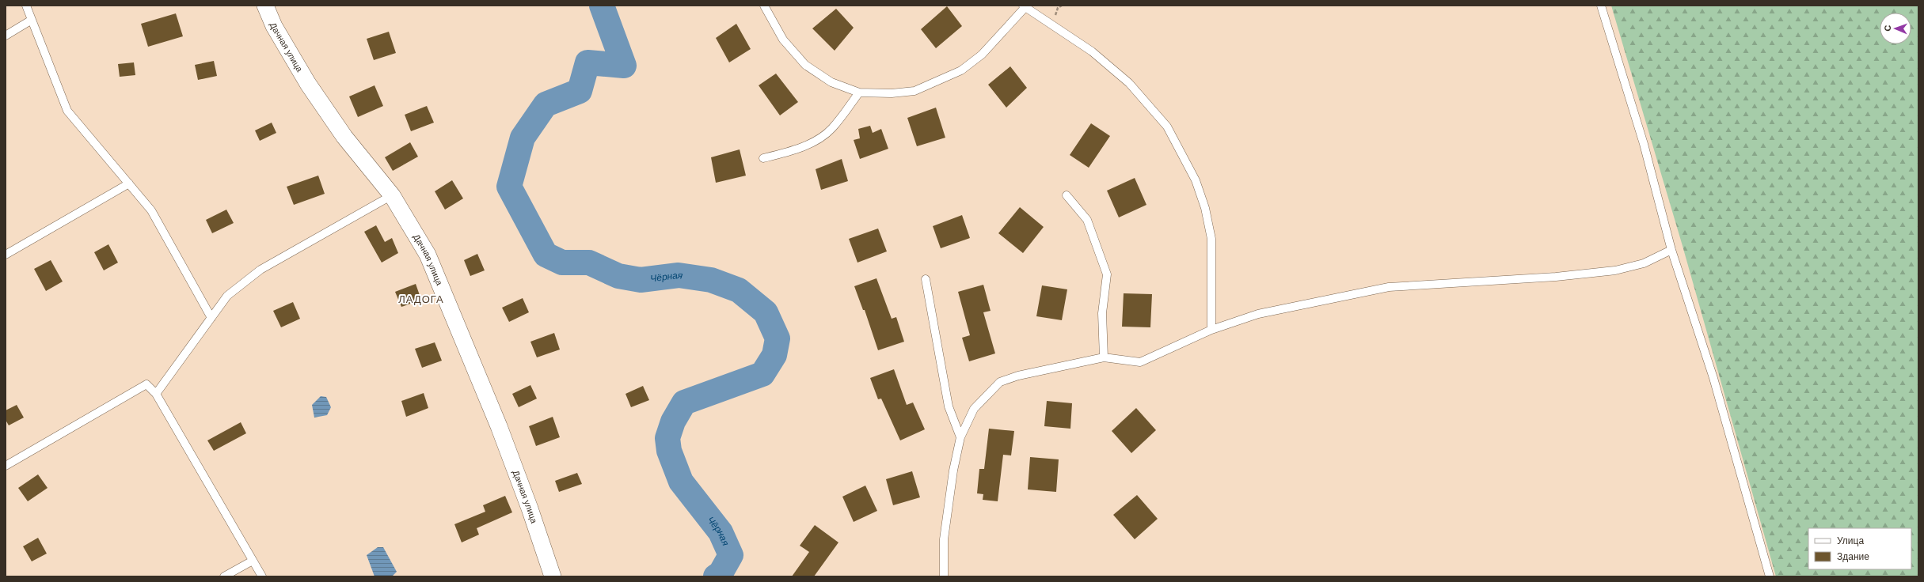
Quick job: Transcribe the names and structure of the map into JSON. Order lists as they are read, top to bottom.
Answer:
{
  "streets": {
    "street": ["Дачная улица"]
  },
  "districts": ["ЛАДОГА"],
  "water": ["Чёрная"],
  "legend": ["Улица", "Здание"],
  "north": "left"
}
